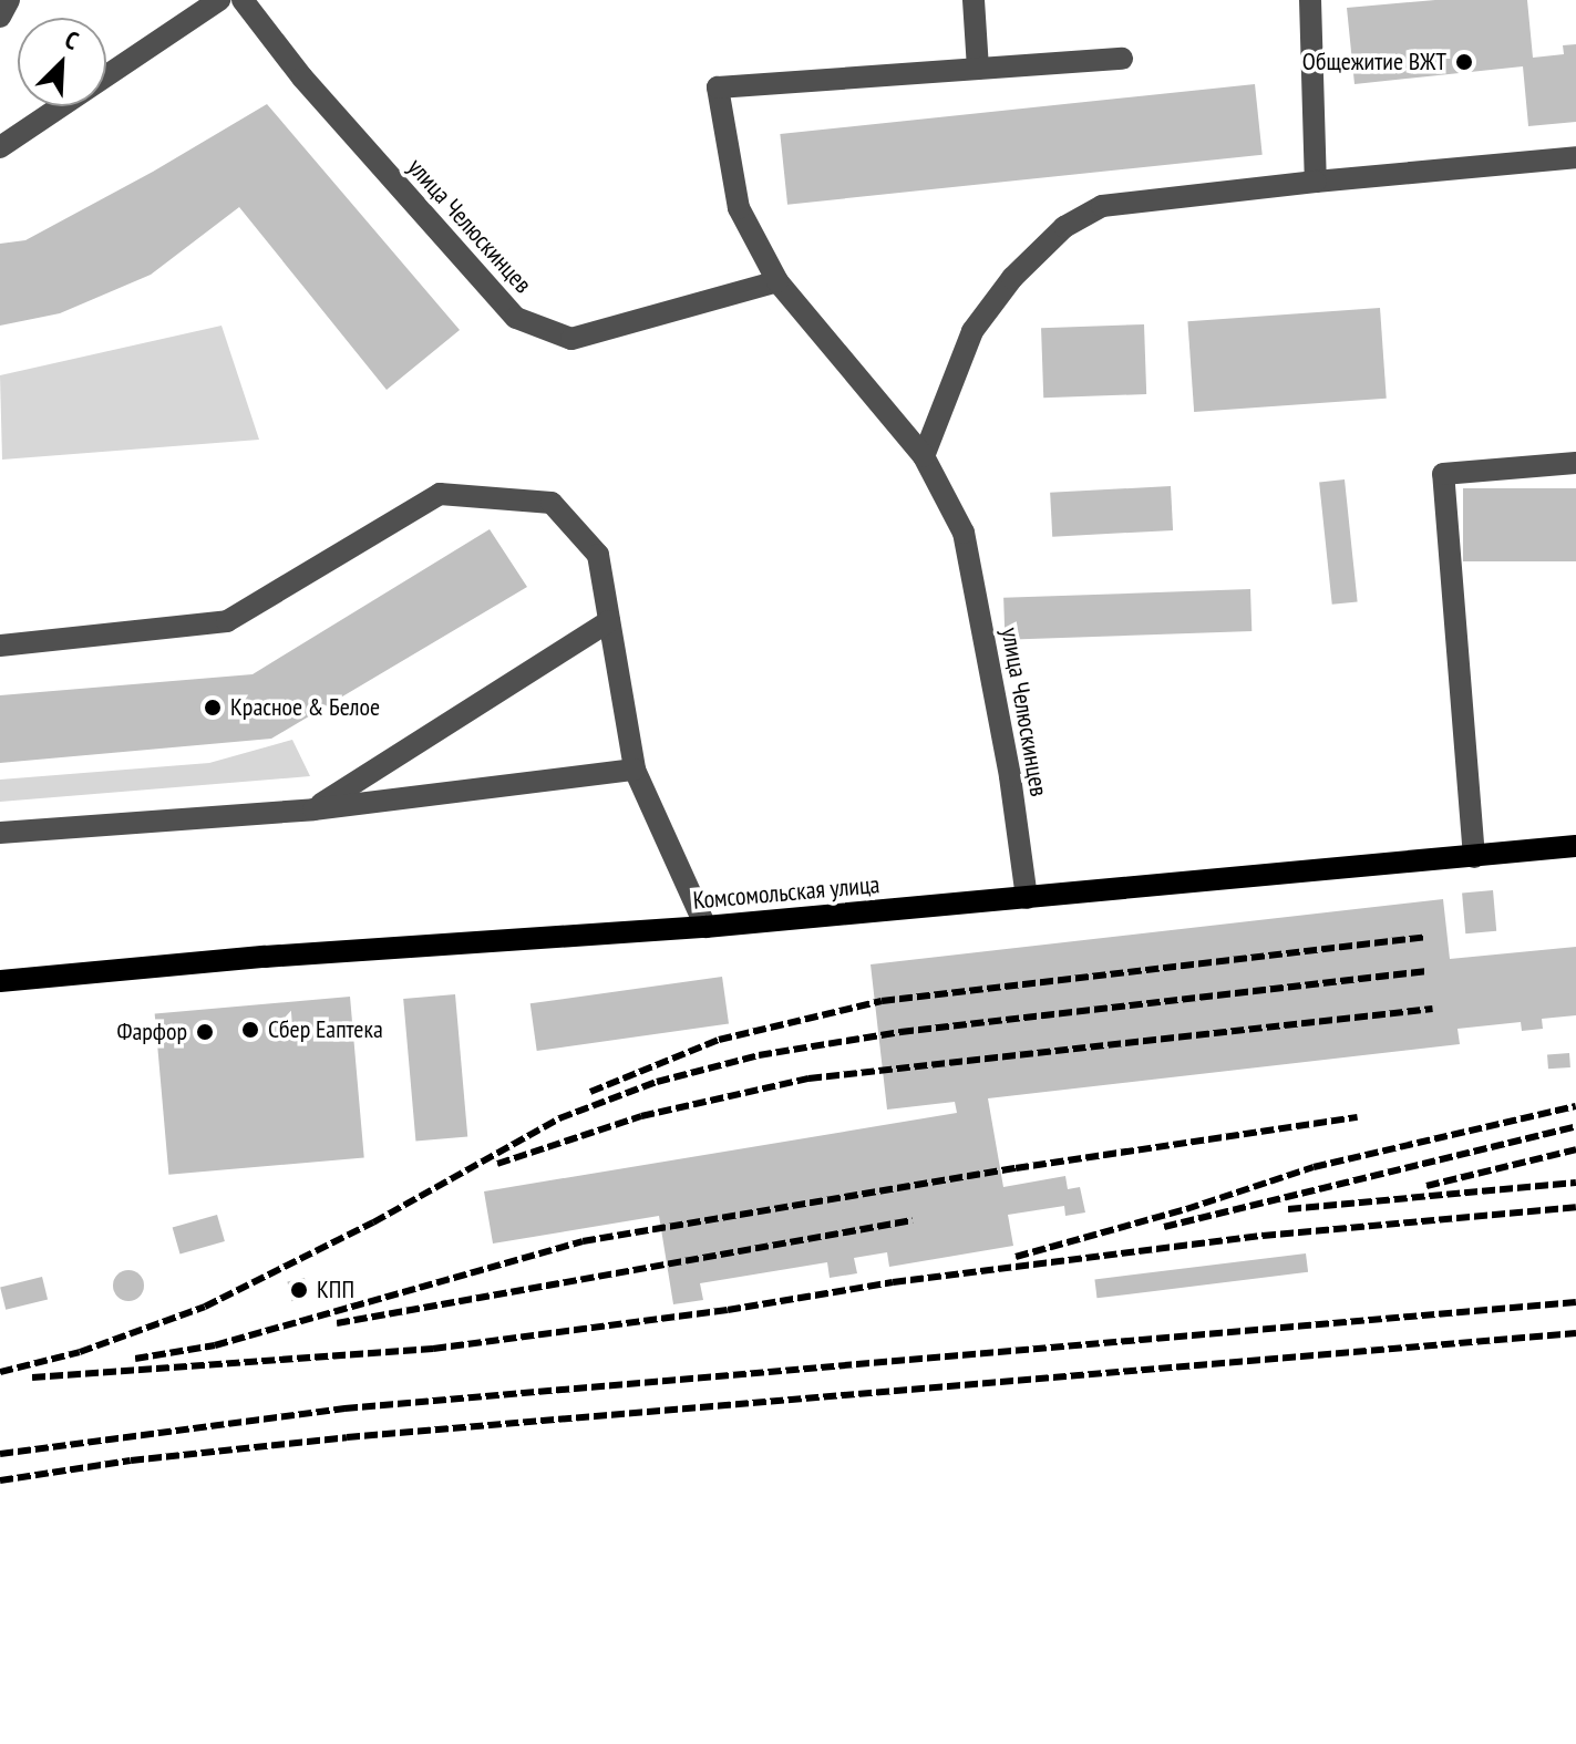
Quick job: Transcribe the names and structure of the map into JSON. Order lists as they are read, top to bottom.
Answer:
{
  "streets": {
    "main road": ["Комсомольская улица"],
    "street": ["улица Челюскинцев"]
  },
  "crossings": [
    ["улица Челюскинцев", "Комсомольская улица"]
  ],
  "places": [
    "Общежитие ВЖТ",
    "Красное & Белое",
    "Сбер Еаптека",
    "Фарфор",
    "КПП"
  ],
  "north": "top right"
}
